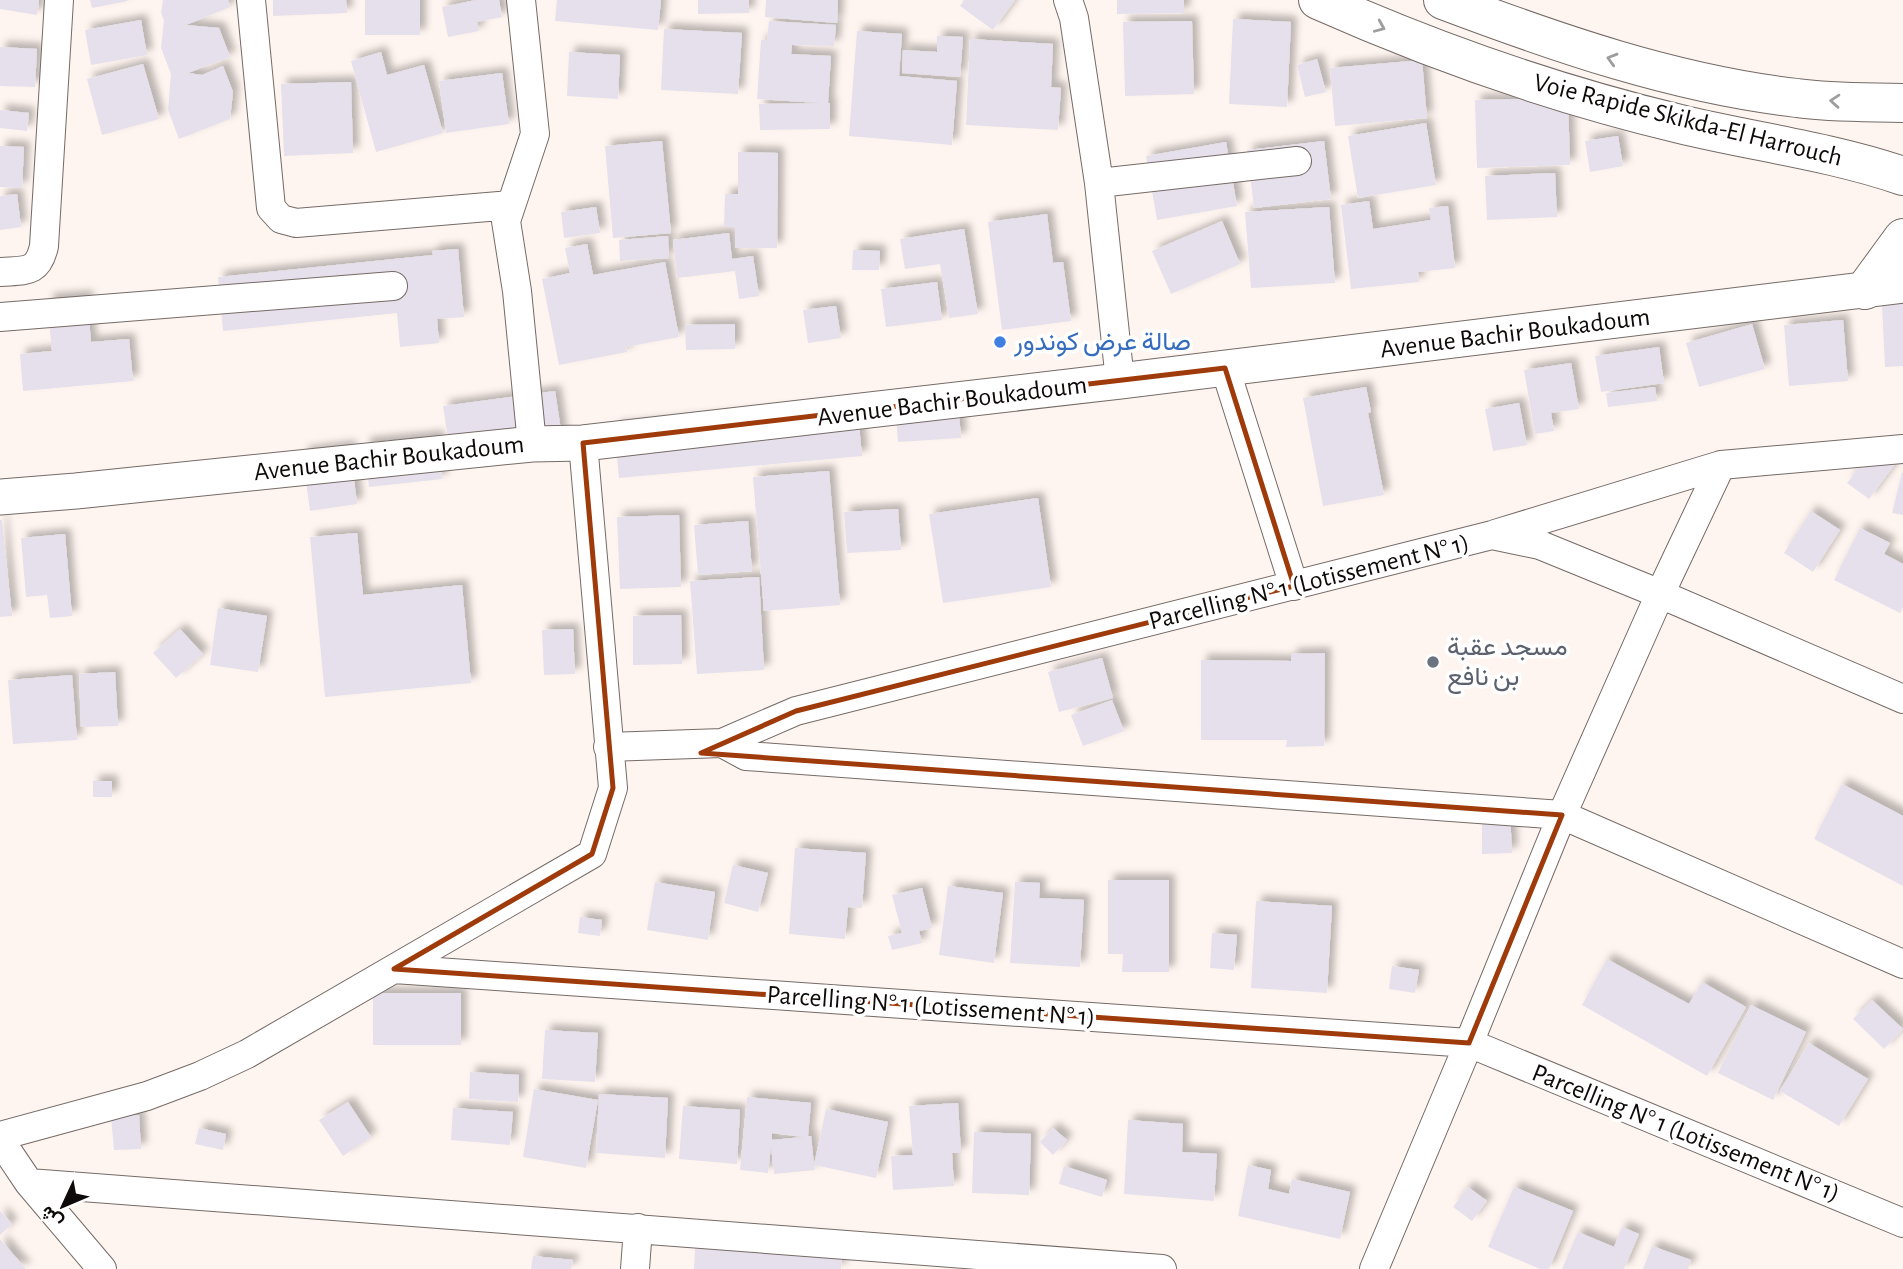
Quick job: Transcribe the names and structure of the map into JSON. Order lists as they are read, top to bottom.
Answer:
{
  "streets": {
    "highway": ["Voie Rapide Skikda-El Harrouch"],
    "street": ["Avenue Bachir Boukadoum", "Parcelling N° 1 (Lotissement N° 1)"]
  },
  "places": ["صالة عرض كوندور", "مسجد عقبة بن نافع"],
  "north": "bottom left"
}
